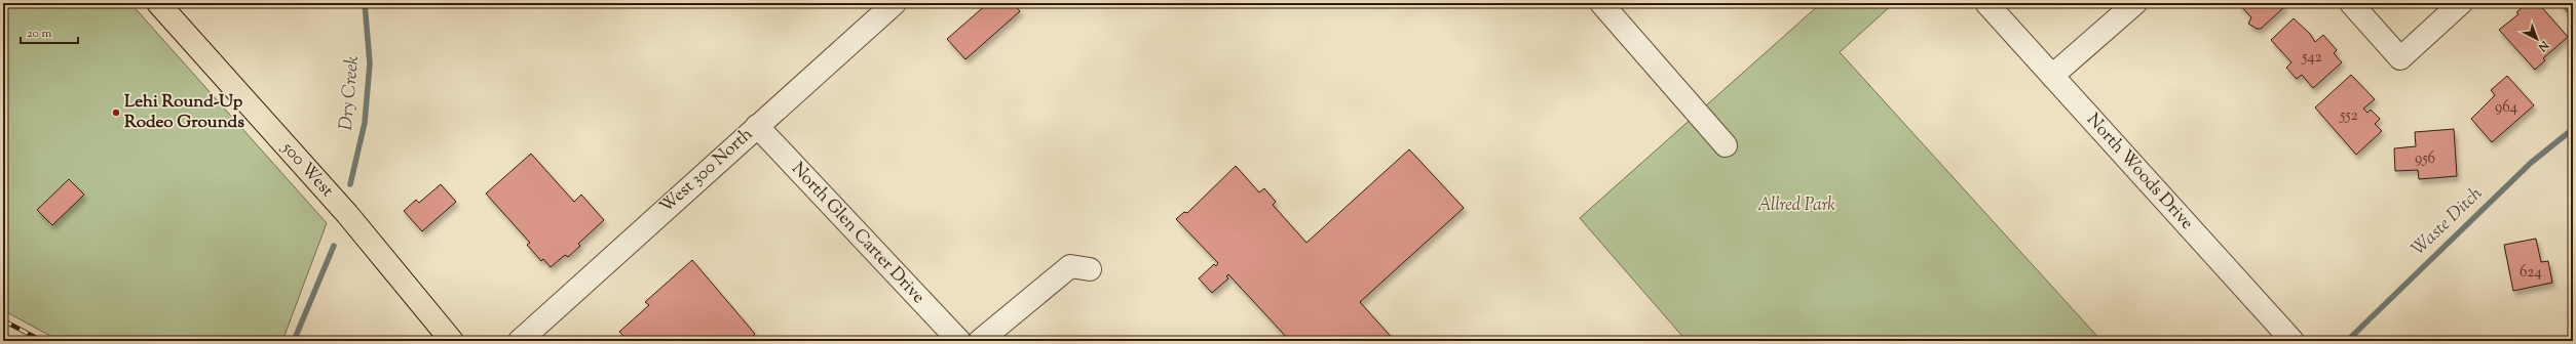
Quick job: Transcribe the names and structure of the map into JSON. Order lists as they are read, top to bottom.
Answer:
{
  "streets": {
    "main road": ["500 West"],
    "street": ["West 300 North", "North Woods Drive", "North Glen Carter Drive"]
  },
  "crossings": [
    ["West 300 North", "North Glen Carter Drive"]
  ],
  "water": ["Dry Creek", "Waste Ditch"],
  "parks": ["Allred Park"],
  "places": ["Lehi Round-Up Rodeo Grounds"],
  "house_numbers": [
    "542",
    "964",
    "552",
    "956",
    "624"
  ],
  "scale_bar": "20 m",
  "north": "bottom right"
}
